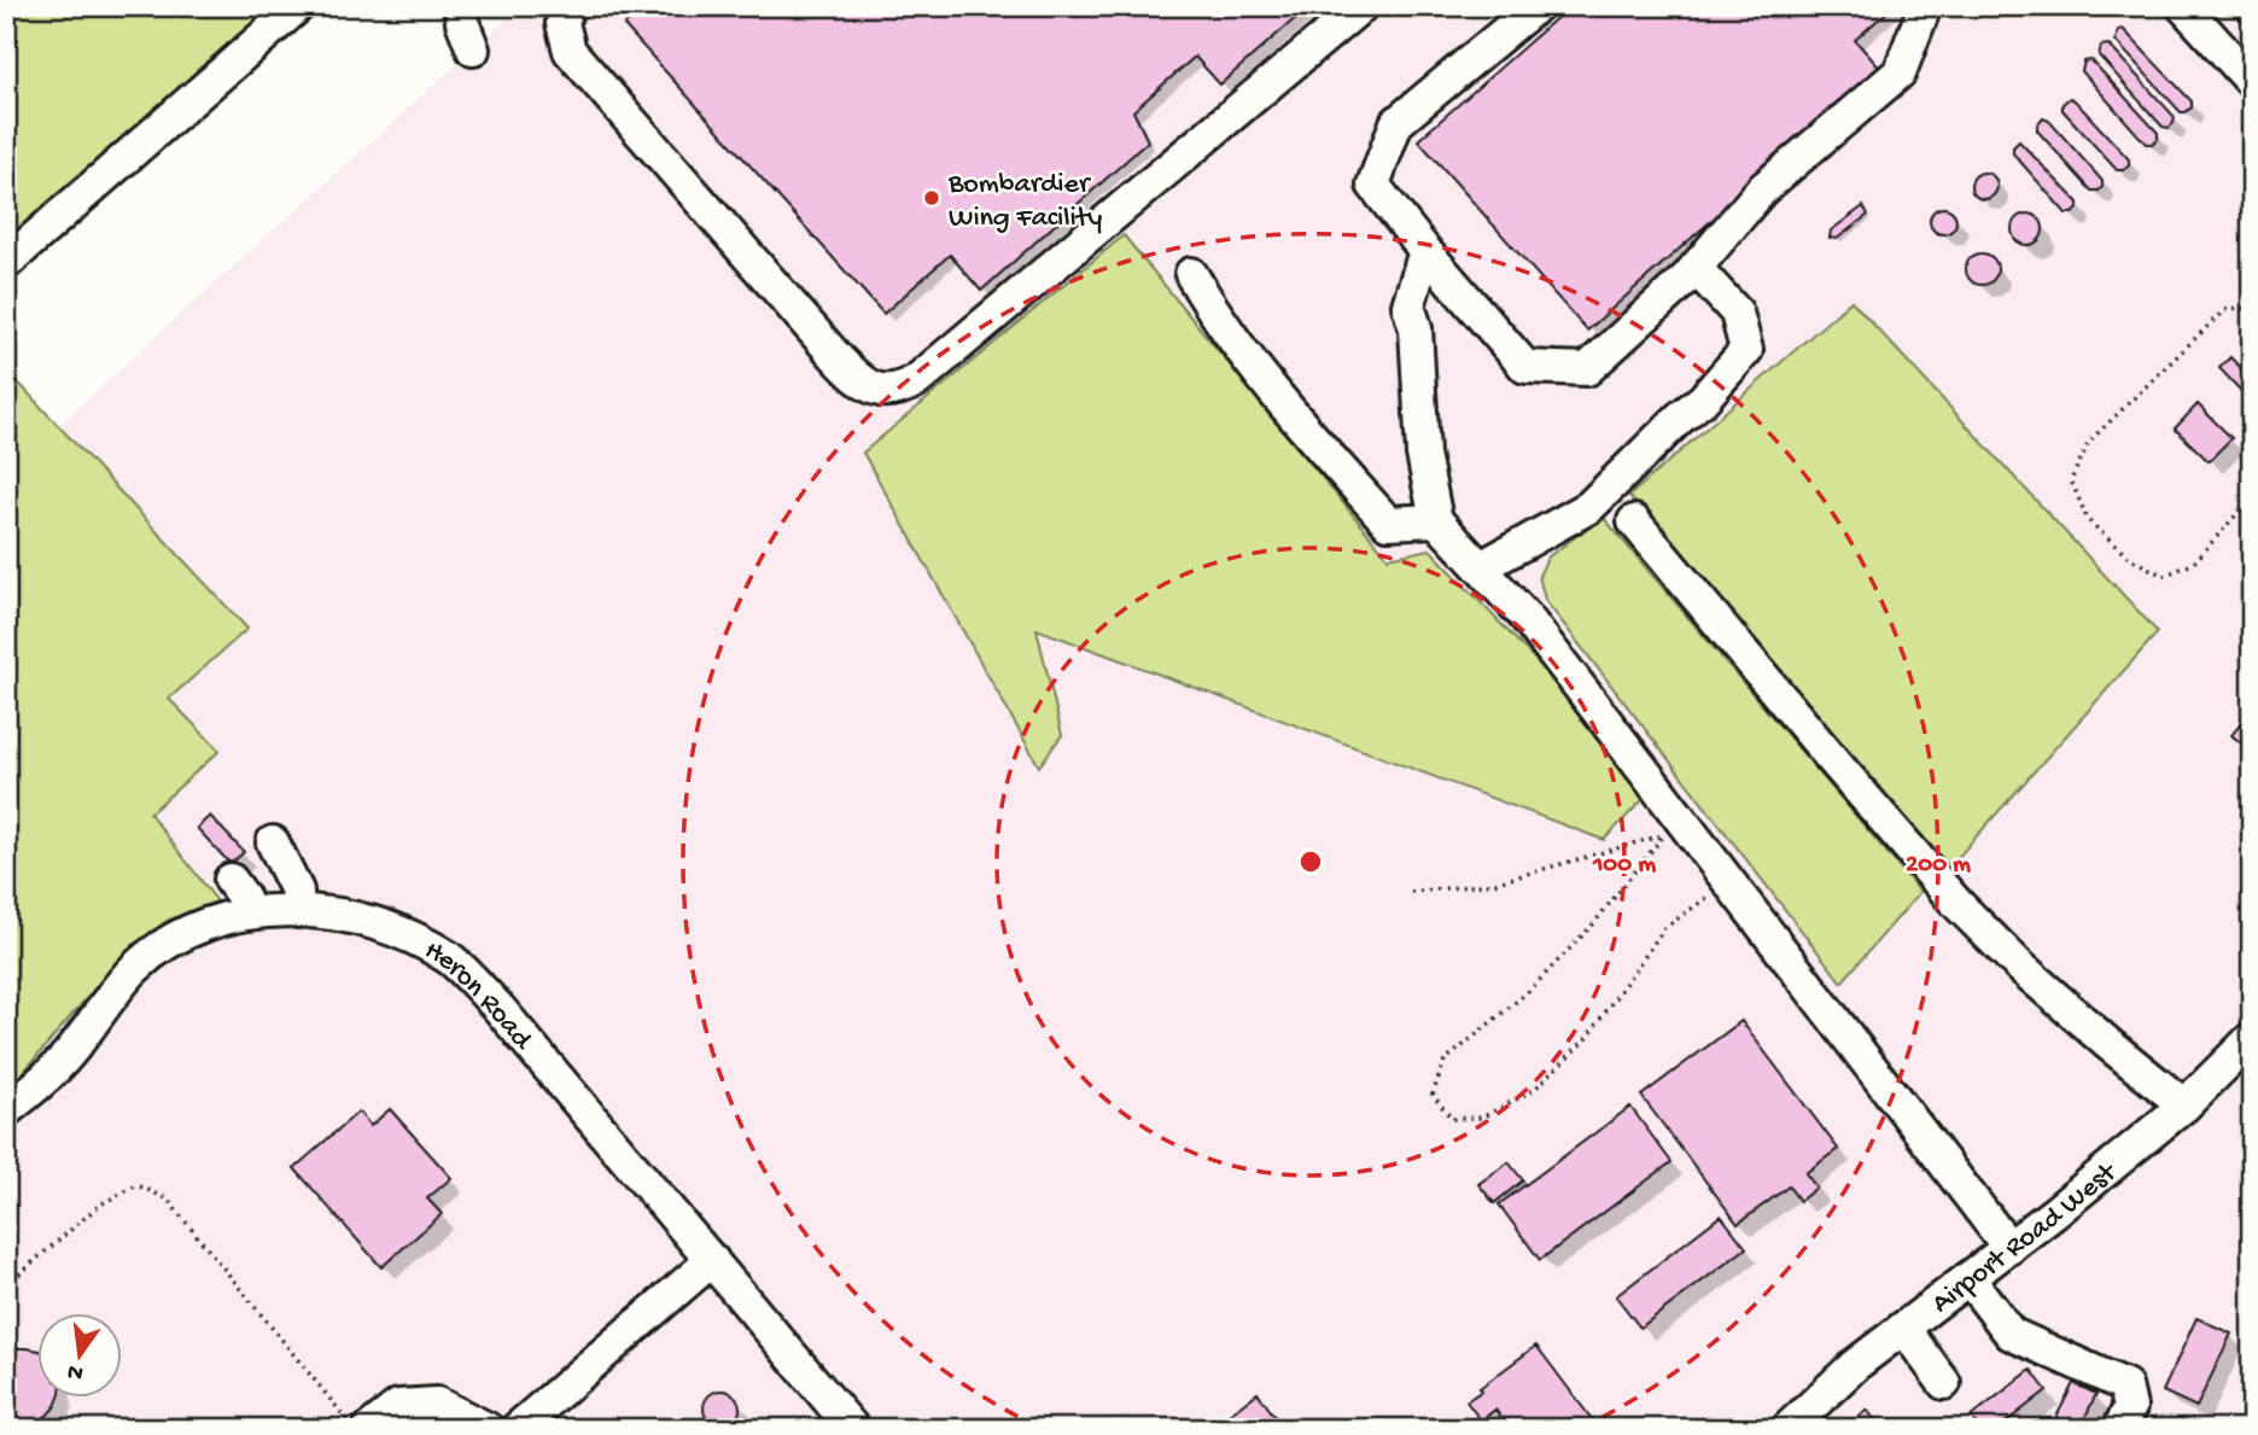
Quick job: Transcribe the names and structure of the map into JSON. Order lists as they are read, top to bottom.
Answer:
{
  "streets": {
    "street": ["Heron Road", "Airport Road West"]
  },
  "places": ["Bombardier Wing Facility"],
  "north": "bottom",
  "rings": ["100 m", "200 m"]
}
